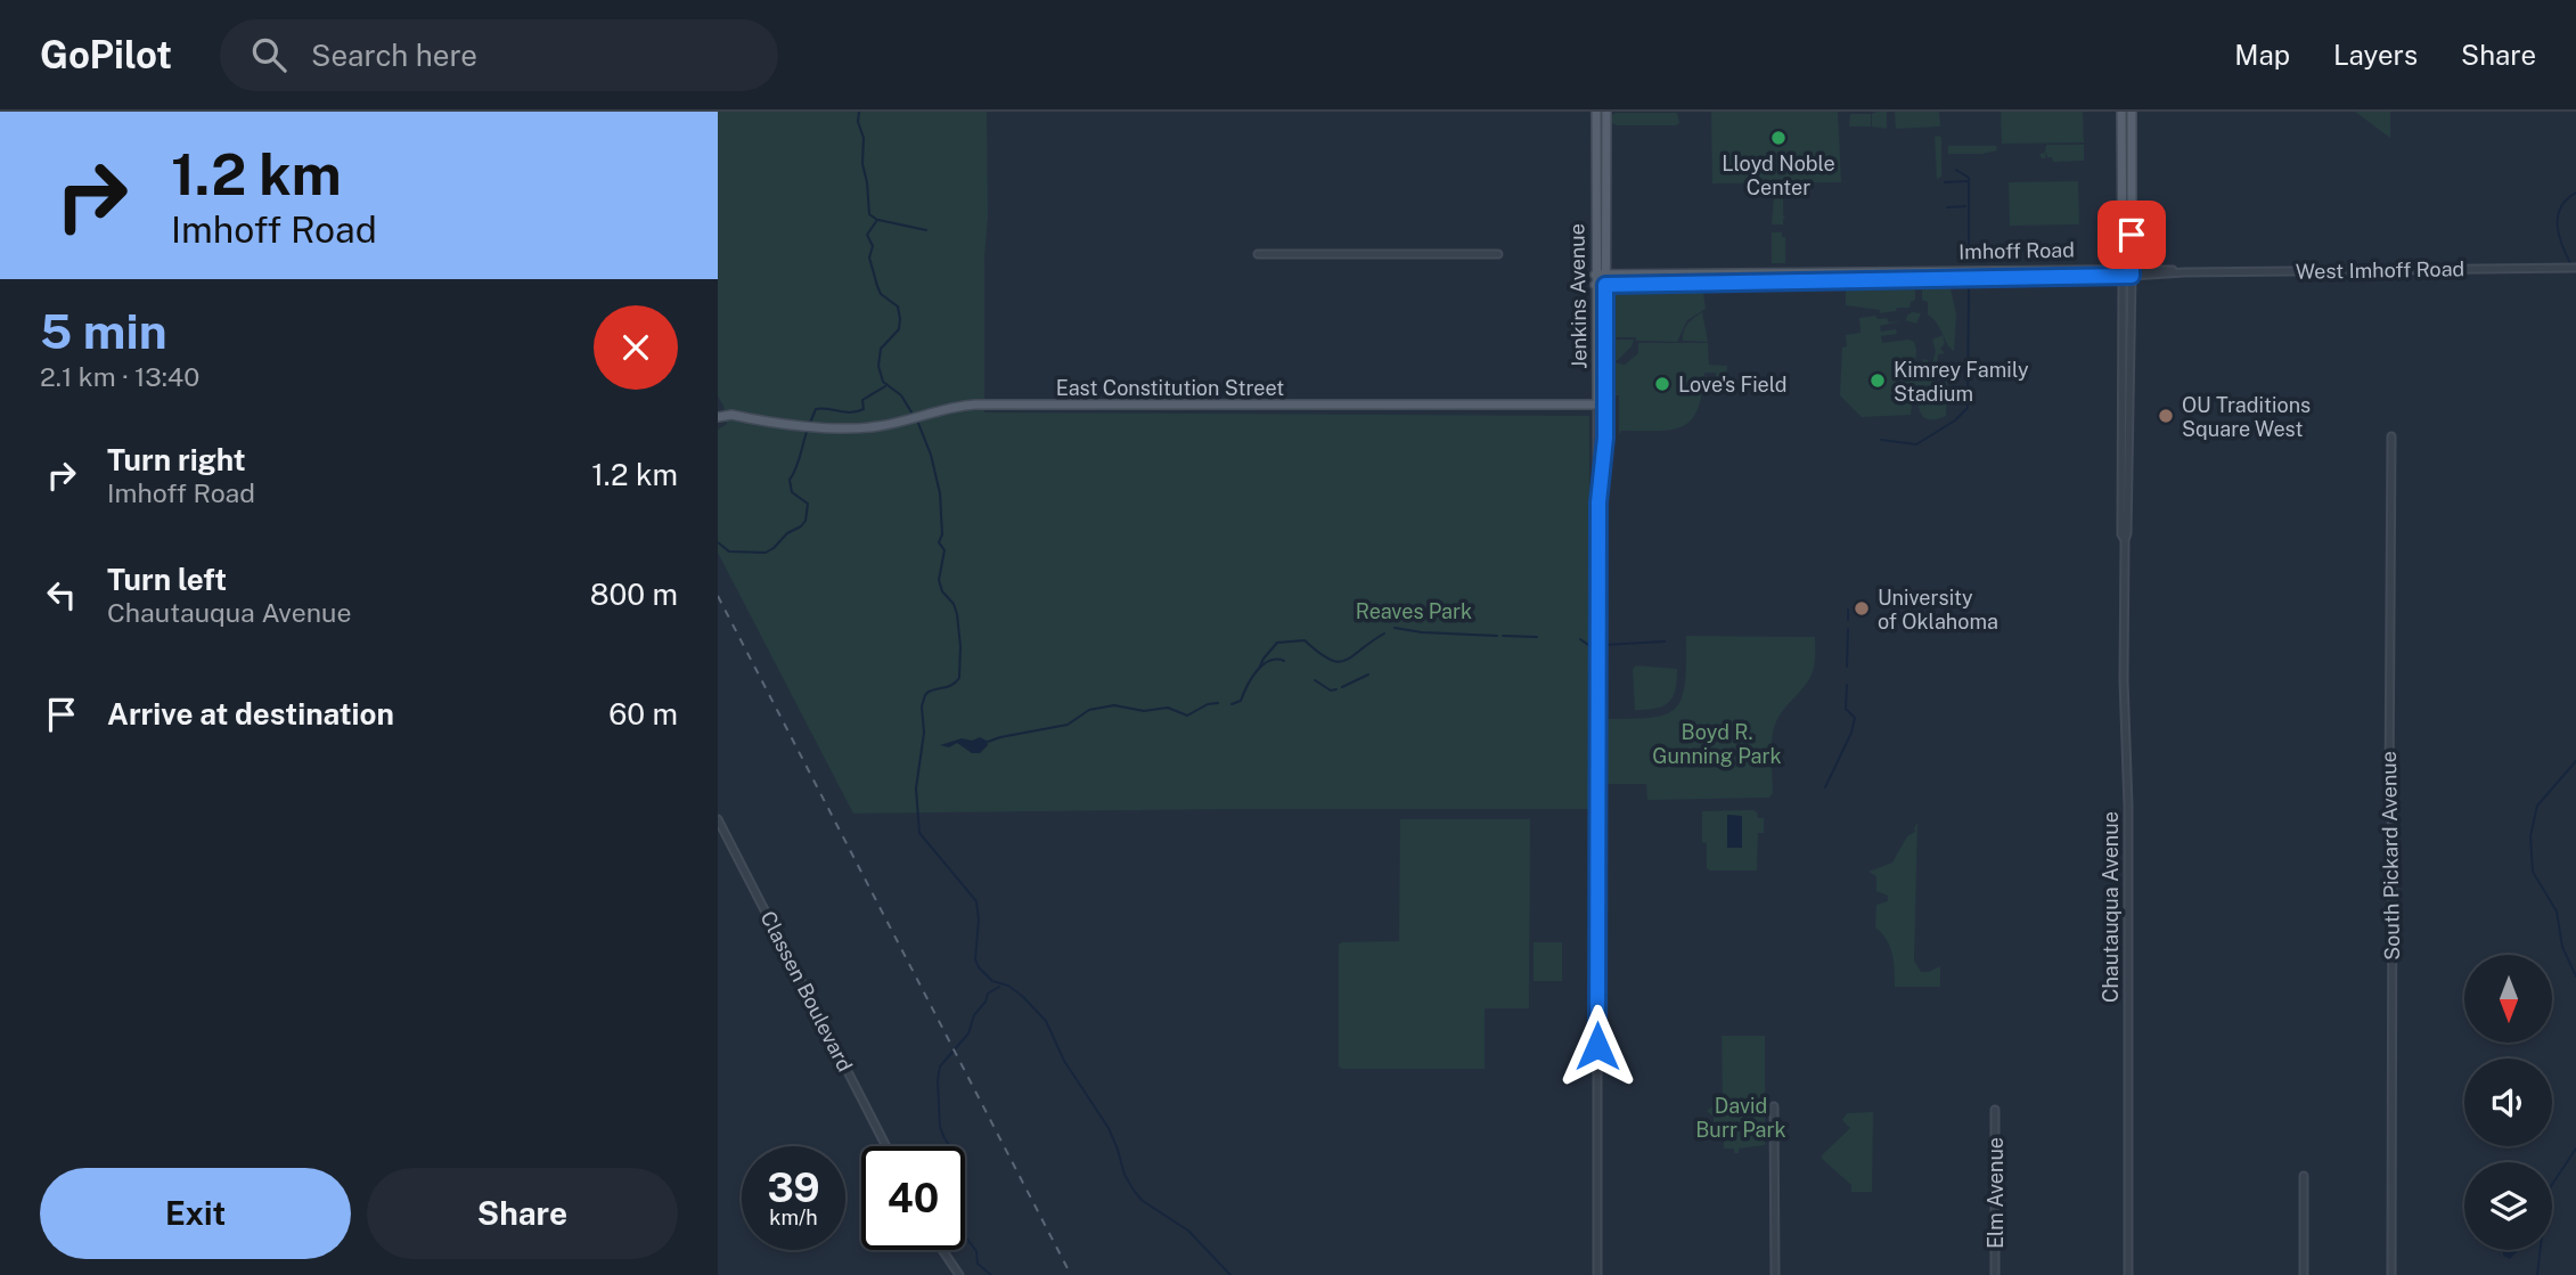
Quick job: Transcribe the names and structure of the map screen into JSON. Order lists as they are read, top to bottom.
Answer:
{
  "streets": {
    "main road": [
      "Imhoff Road",
      "Jenkins Avenue",
      "East Constitution Street",
      "Chautauqua Avenue"
    ],
    "street": [
      "West Imhoff Road",
      "South Pickard Avenue",
      "Classen Boulevard",
      "Elm Avenue"
    ]
  },
  "crossings": [
    ["Imhoff Road", "West Imhoff Road"],
    ["Imhoff Road", "Jenkins Avenue"],
    ["Imhoff Road", "Chautauqua Avenue"],
    ["Jenkins Avenue", "East Constitution Street"]
  ],
  "parks": ["Reaves Park", "Boyd R. Gunning Park", "David Burr Park"],
  "places": [
    "Lloyd Noble Center",
    "Kimrey Family Stadium",
    "Love's Field",
    "OU Traditions Square West",
    "University of Oklahoma"
  ],
  "north": "bottom",
  "page": {
    "header": "GoPilot",
    "search": "Search here",
    "nav": ["Map", "Layers", "Share"],
    "turn": ["1.2 km", "Imhoff Road"],
    "heading": ["5 min", "2.1 km · 13:40"],
    "list": [
      {
        "name": "Turn right",
        "note": "Imhoff Road",
        "value": "1.2 km"
      },
      {
        "name": "Turn left",
        "note": "Chautauqua Avenue",
        "value": "800 m"
      },
      {
        "name": "Arrive at destination",
        "value": "60 m"
      }
    ],
    "speed": "39 km/h",
    "limit": "40",
    "buttons": ["Exit", "Share"]
  }
}
